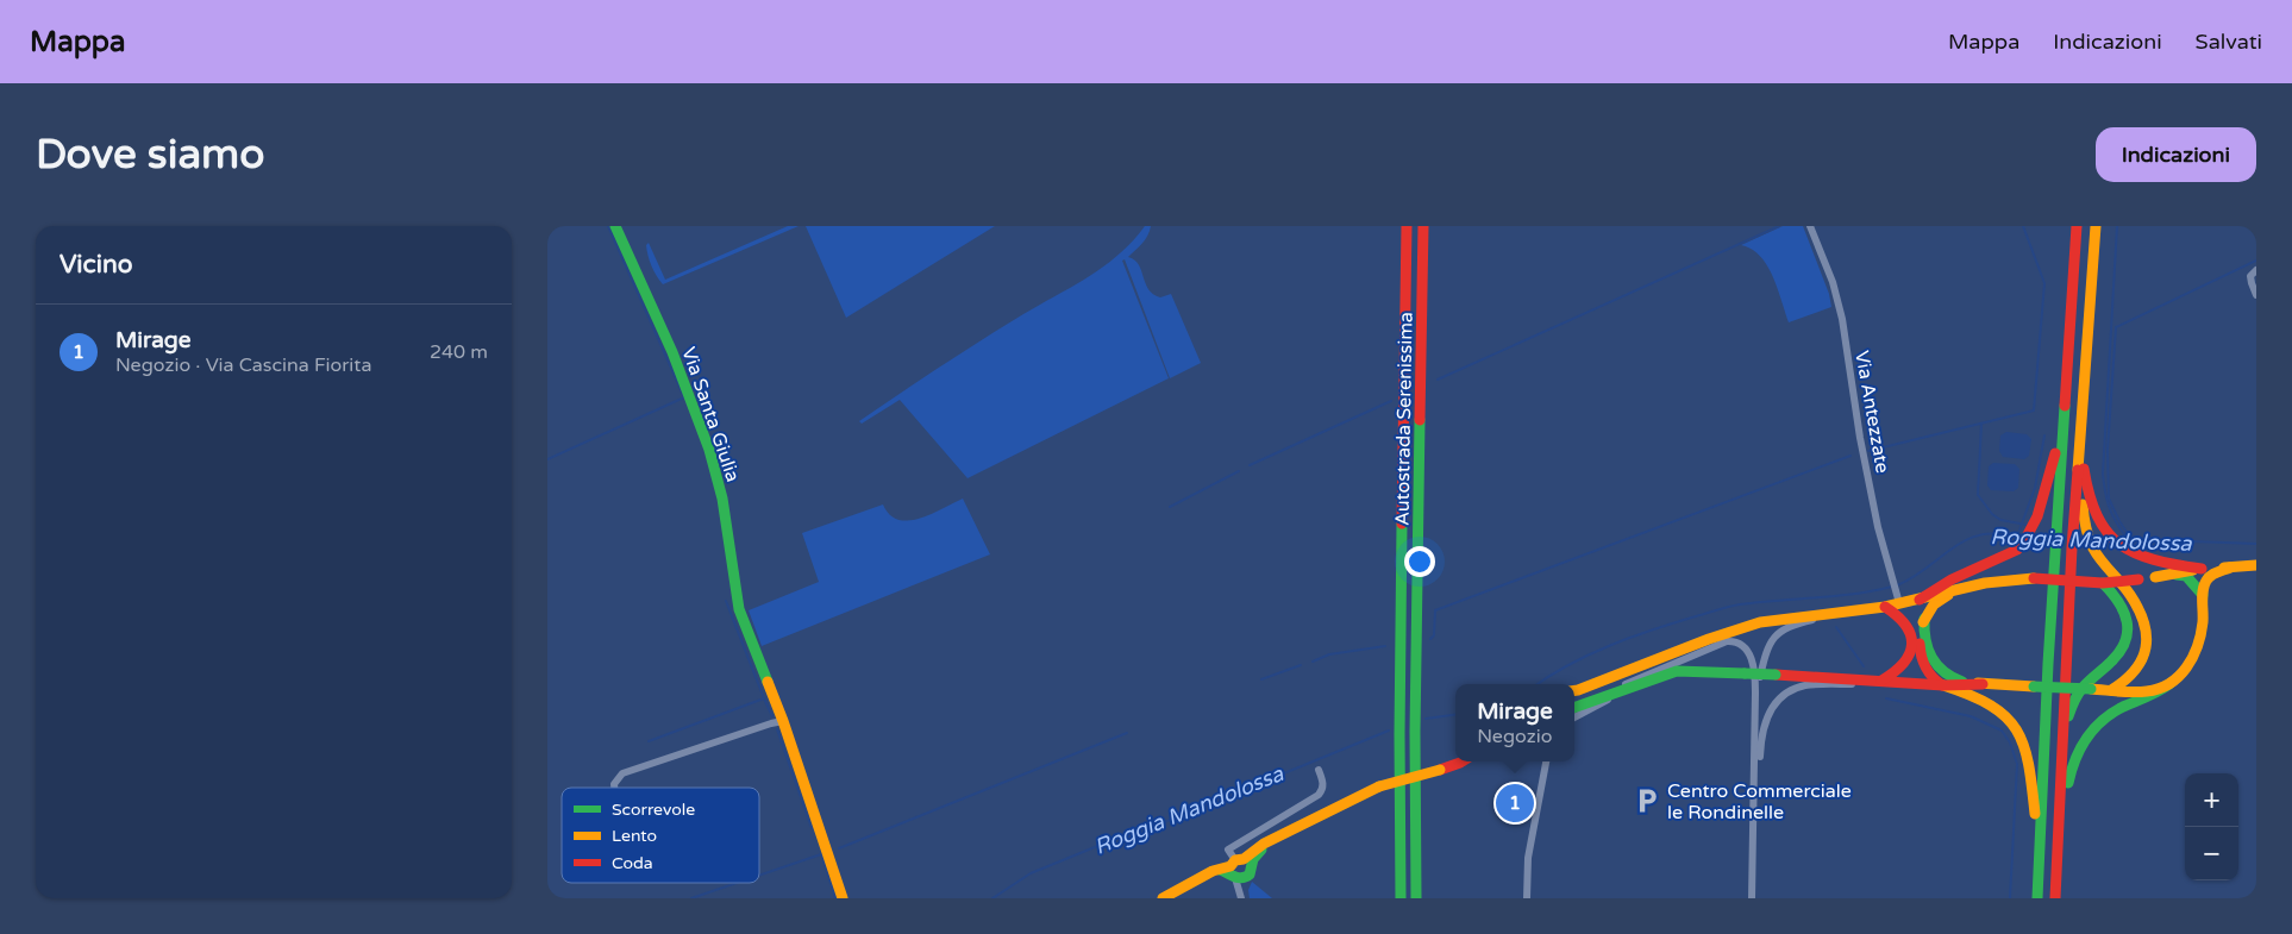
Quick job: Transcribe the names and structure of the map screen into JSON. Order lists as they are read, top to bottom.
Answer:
{
  "streets": {
    "main road": ["Via Santa Giulia", "Autostrada Serenissima"],
    "street": ["Via Antezzate"]
  },
  "water": ["Roggia Mandolossa"],
  "places": {
    "parking": ["Centro Commerciale le Rondinelle"]
  },
  "legend": ["Scorrevole", "Lento", "Coda"],
  "page": {
    "header": "Mappa",
    "nav": ["Mappa", "Indicazioni", "Salvati"],
    "buttons": "Indicazioni",
    "title": "Dove siamo",
    "heading": "Vicino",
    "list": [
      {
        "mark": "1",
        "name": "Mirage",
        "note": "Negozio · Via Cascina Fiorita",
        "value": "240 m"
      }
    ],
    "popup": ["Mirage", "Negozio"],
    "map_buttons": ["+", "−"],
    "pins": "1"
  }
}
